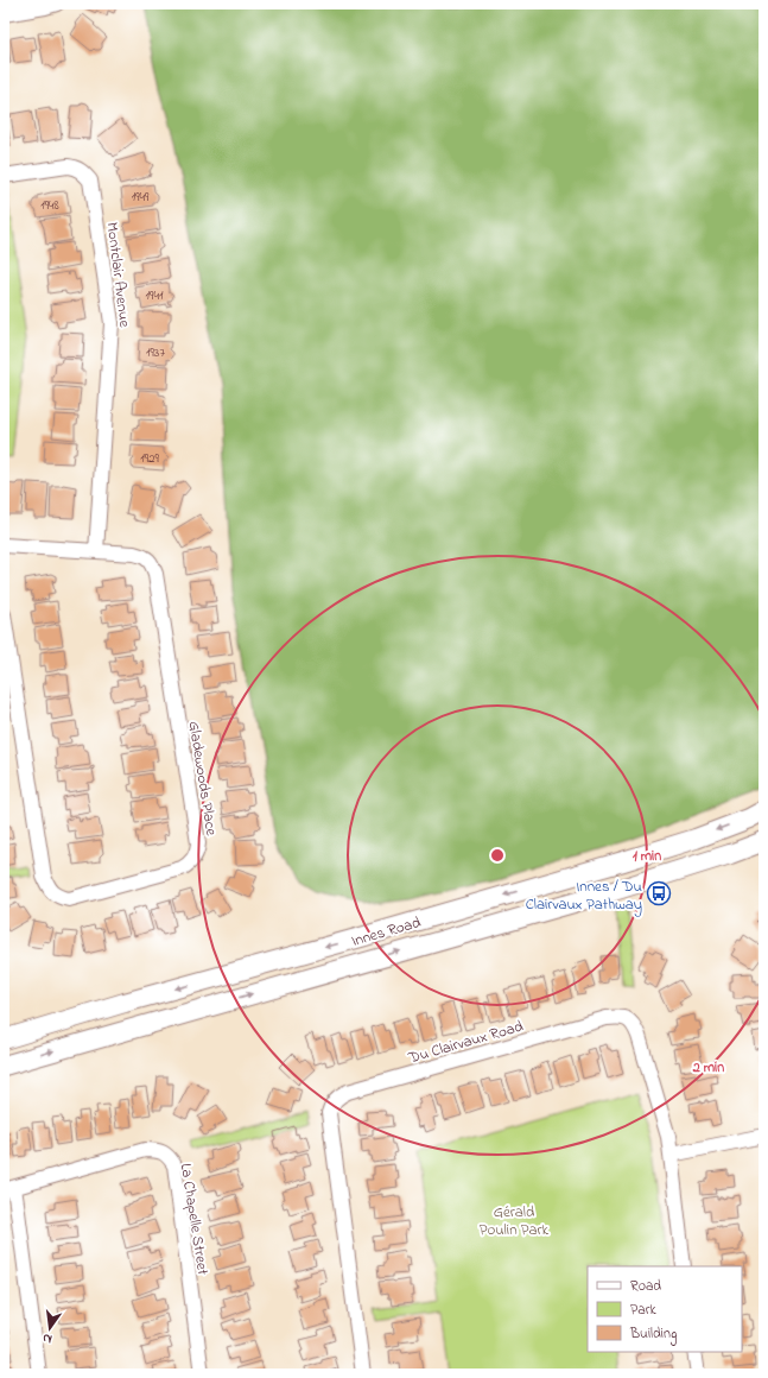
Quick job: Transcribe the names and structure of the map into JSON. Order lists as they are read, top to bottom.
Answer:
{
  "streets": {
    "main road": ["Innes Road"],
    "street": [
      "Montclair Avenue",
      "Gladewoods Place",
      "Du Clairvaux Road",
      "La Chapelle Street"
    ]
  },
  "crossings": [
    ["Montclair Avenue", "Gladewoods Place"]
  ],
  "parks": ["Gérald Poulin Park"],
  "places": {
    "bus stop": ["Innes / Du Clairvaux Pathway"]
  },
  "house_numbers": [
    "1949",
    "1948",
    "1941",
    "1937",
    "1929"
  ],
  "legend": ["Road", "Park", "Building"],
  "north": "bottom",
  "rings": ["1 min", "2 min"]
}
